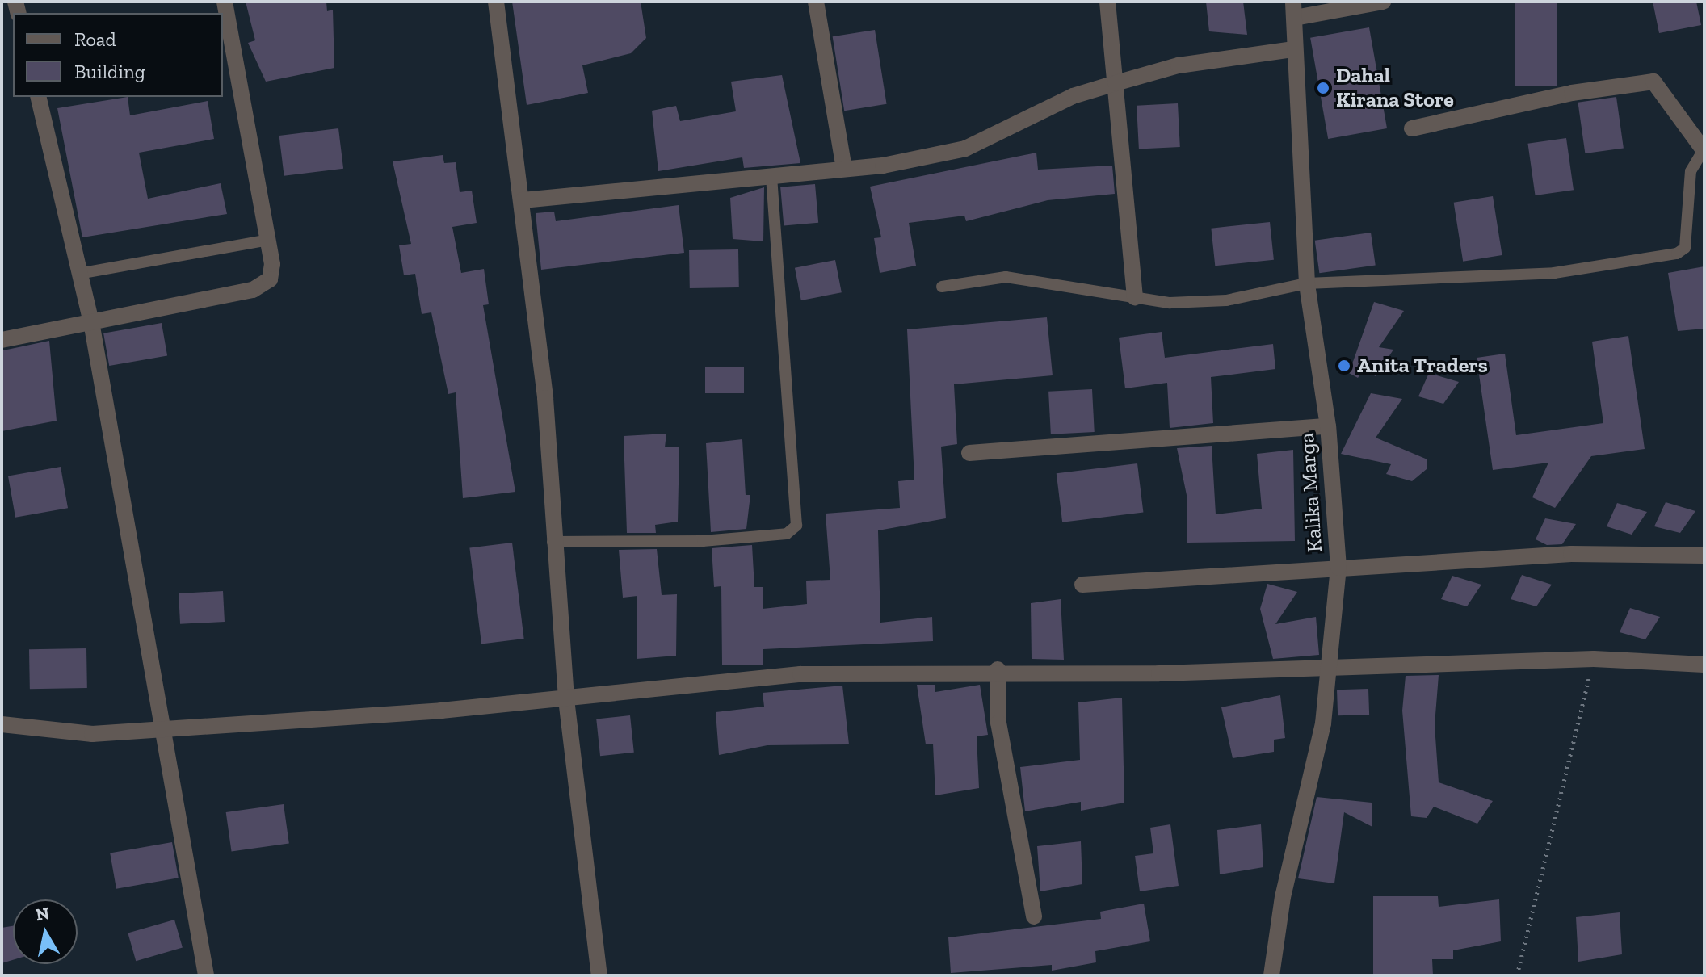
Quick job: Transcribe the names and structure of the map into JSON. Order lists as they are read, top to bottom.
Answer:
{
  "streets": {
    "street": ["Kalika Marga"]
  },
  "places": ["Dahal Kirana Store", "Anita Traders"],
  "legend": ["Road", "Building"],
  "north": "top"
}
